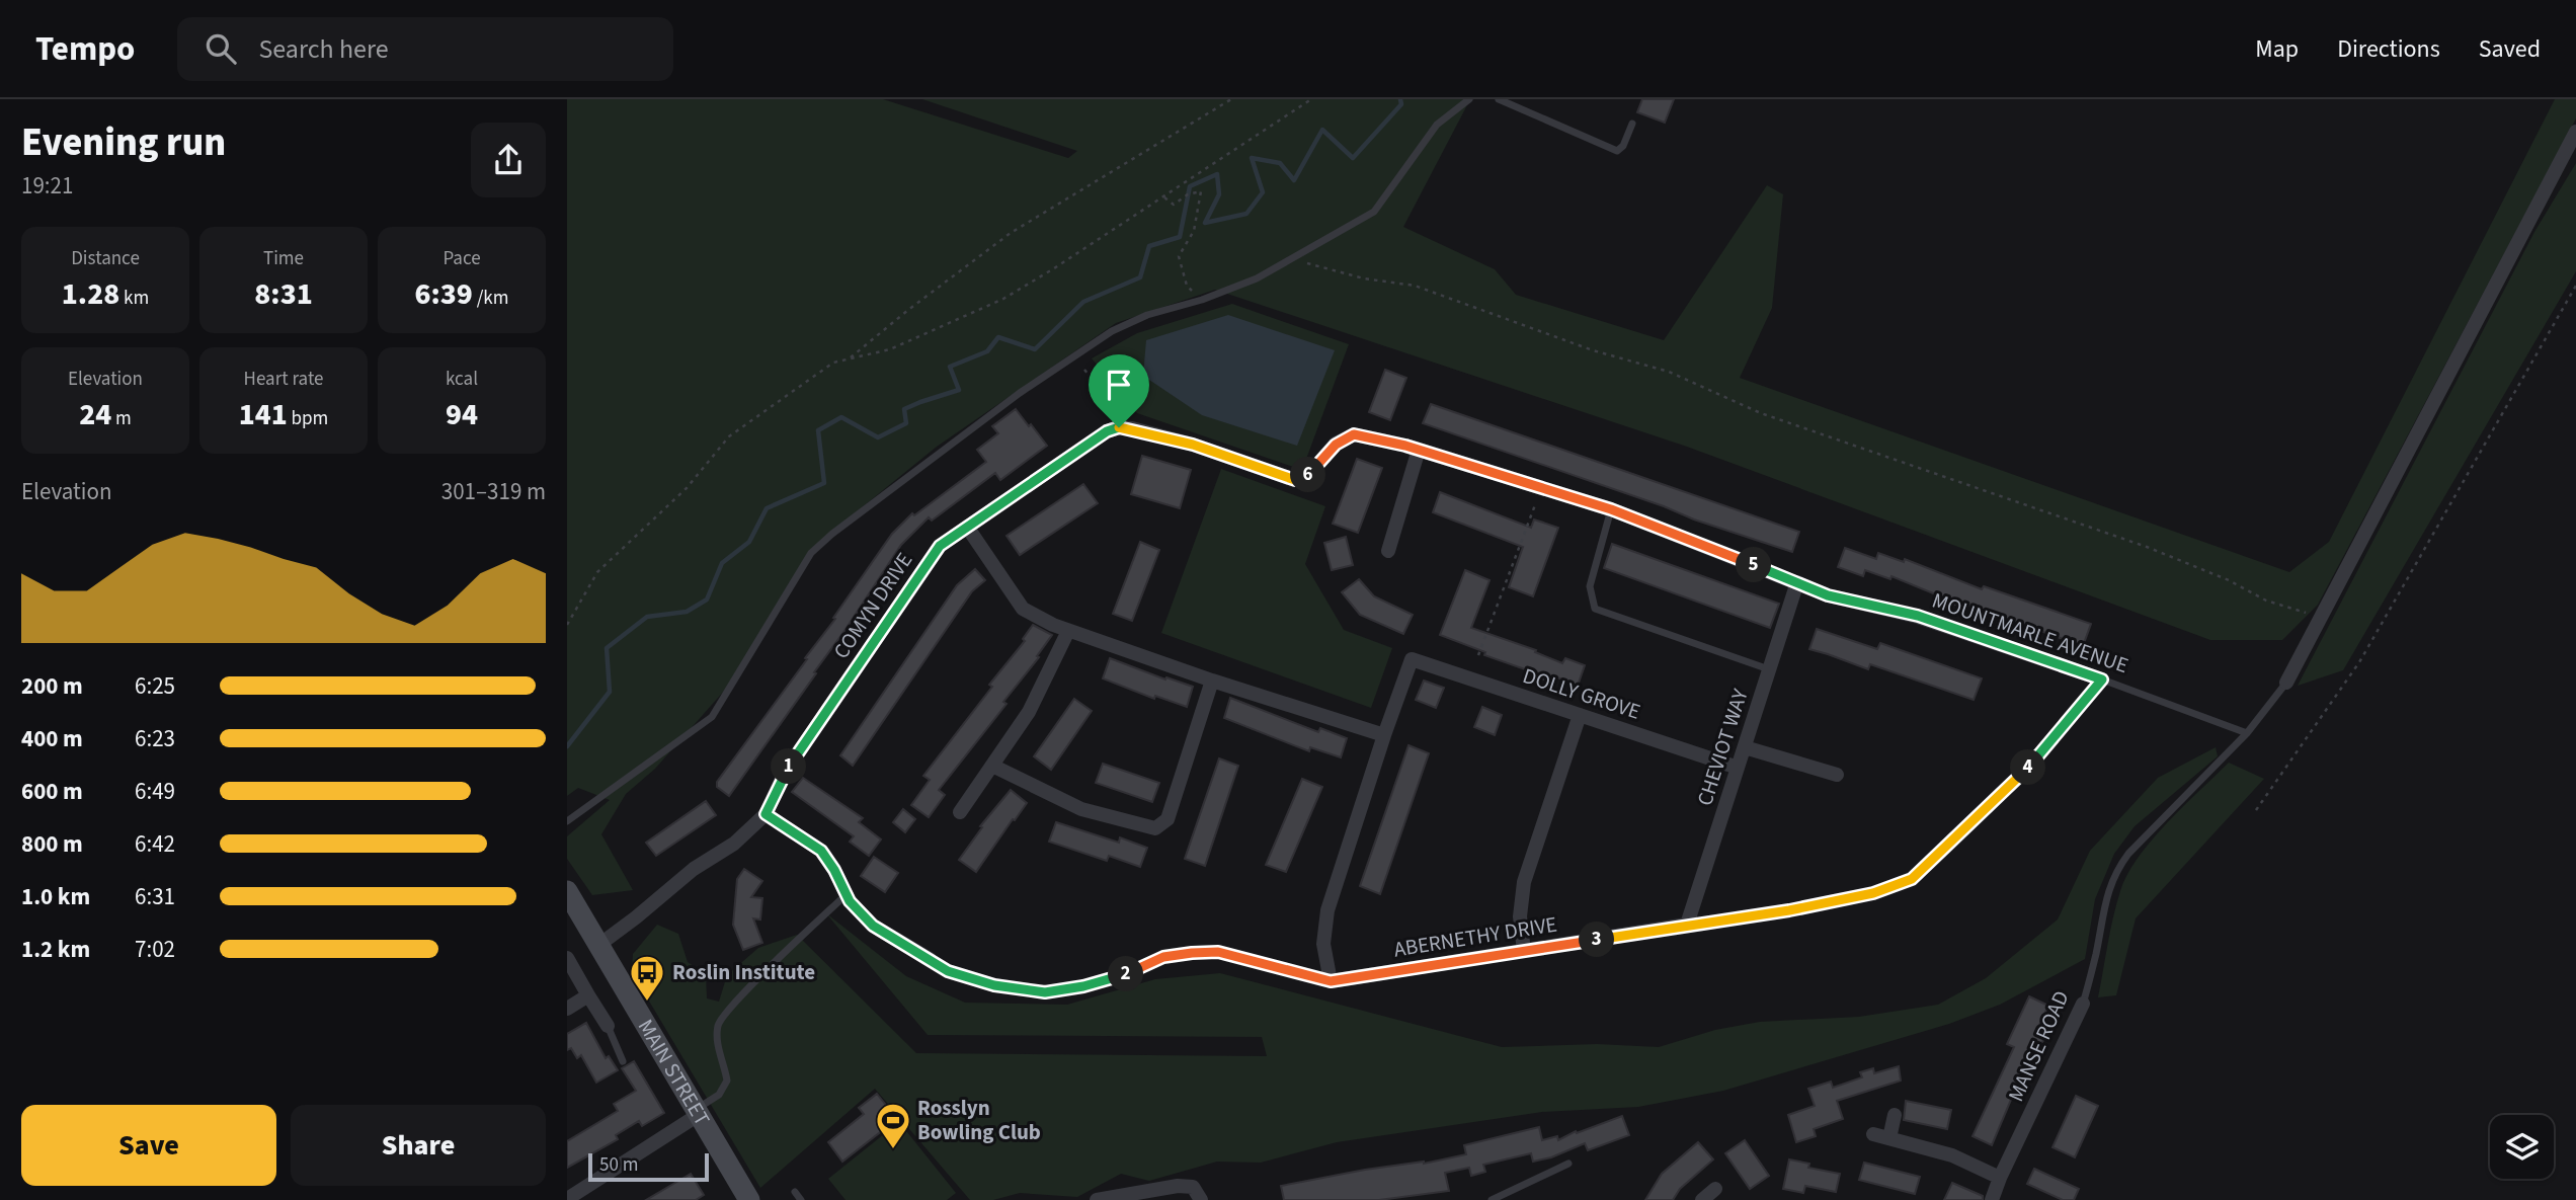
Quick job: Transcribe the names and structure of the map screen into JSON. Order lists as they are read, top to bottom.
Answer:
{
  "streets": {
    "main road": ["MAIN STREET"],
    "street": [
      "COMYN DRIVE",
      "MOUNTMARLE AVENUE",
      "DOLLY GROVE",
      "CHEVIOT WAY",
      "ABERNETHY DRIVE",
      "MANSE ROAD"
    ]
  },
  "crossings": [
    ["COMYN DRIVE", "MOUNTMARLE AVENUE"],
    ["COMYN DRIVE", "ABERNETHY DRIVE"],
    ["COMYN DRIVE", "MAIN STREET"],
    ["MOUNTMARLE AVENUE", "CHEVIOT WAY"],
    ["MOUNTMARLE AVENUE", "ABERNETHY DRIVE"],
    ["MOUNTMARLE AVENUE", "MANSE ROAD"],
    ["DOLLY GROVE", "CHEVIOT WAY"],
    ["CHEVIOT WAY", "ABERNETHY DRIVE"]
  ],
  "places": {
    "bus stop": ["Roslin Institute"],
    "sports": ["Rosslyn Bowling Club"]
  },
  "scale_bar": "50 m",
  "page": {
    "header": "Tempo",
    "search": "Search here",
    "nav": ["Map", "Directions", "Saved"],
    "heading": ["Evening run", "19:21"],
    "stats": [
      ["Distance", "1.28 km"],
      ["Time", "8:31"],
      ["Pace", "6:39 /km"],
      ["Elevation", "24 m"],
      ["Heart rate", "141 bpm"],
      ["kcal", "94"]
    ],
    "pins": [
      "6",
      "5",
      "1",
      "4",
      "3",
      "2"
    ],
    "chart": ["Elevation", "301–319 m"],
    "list": [
      {
        "name": "200 m",
        "note": "6:25"
      },
      {
        "name": "400 m",
        "note": "6:23"
      },
      {
        "name": "600 m",
        "note": "6:49"
      },
      {
        "name": "800 m",
        "note": "6:42"
      },
      {
        "name": "1.0 km",
        "note": "6:31"
      },
      {
        "name": "1.2 km",
        "note": "7:02"
      }
    ],
    "buttons": ["Save", "Share"],
    "scale": "50 m"
  }
}
